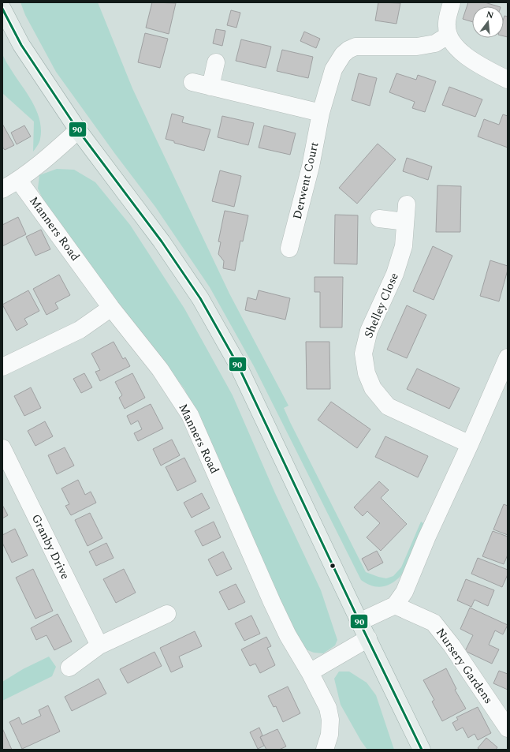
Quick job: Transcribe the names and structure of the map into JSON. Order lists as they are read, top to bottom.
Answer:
{
  "streets": {
    "street": [
      "Derwent Court",
      "Manners Road",
      "Shelley Close",
      "Granby Drive",
      "Nursery Gardens"
    ]
  },
  "lines": ["transit line 90"],
  "north": "top"
}
